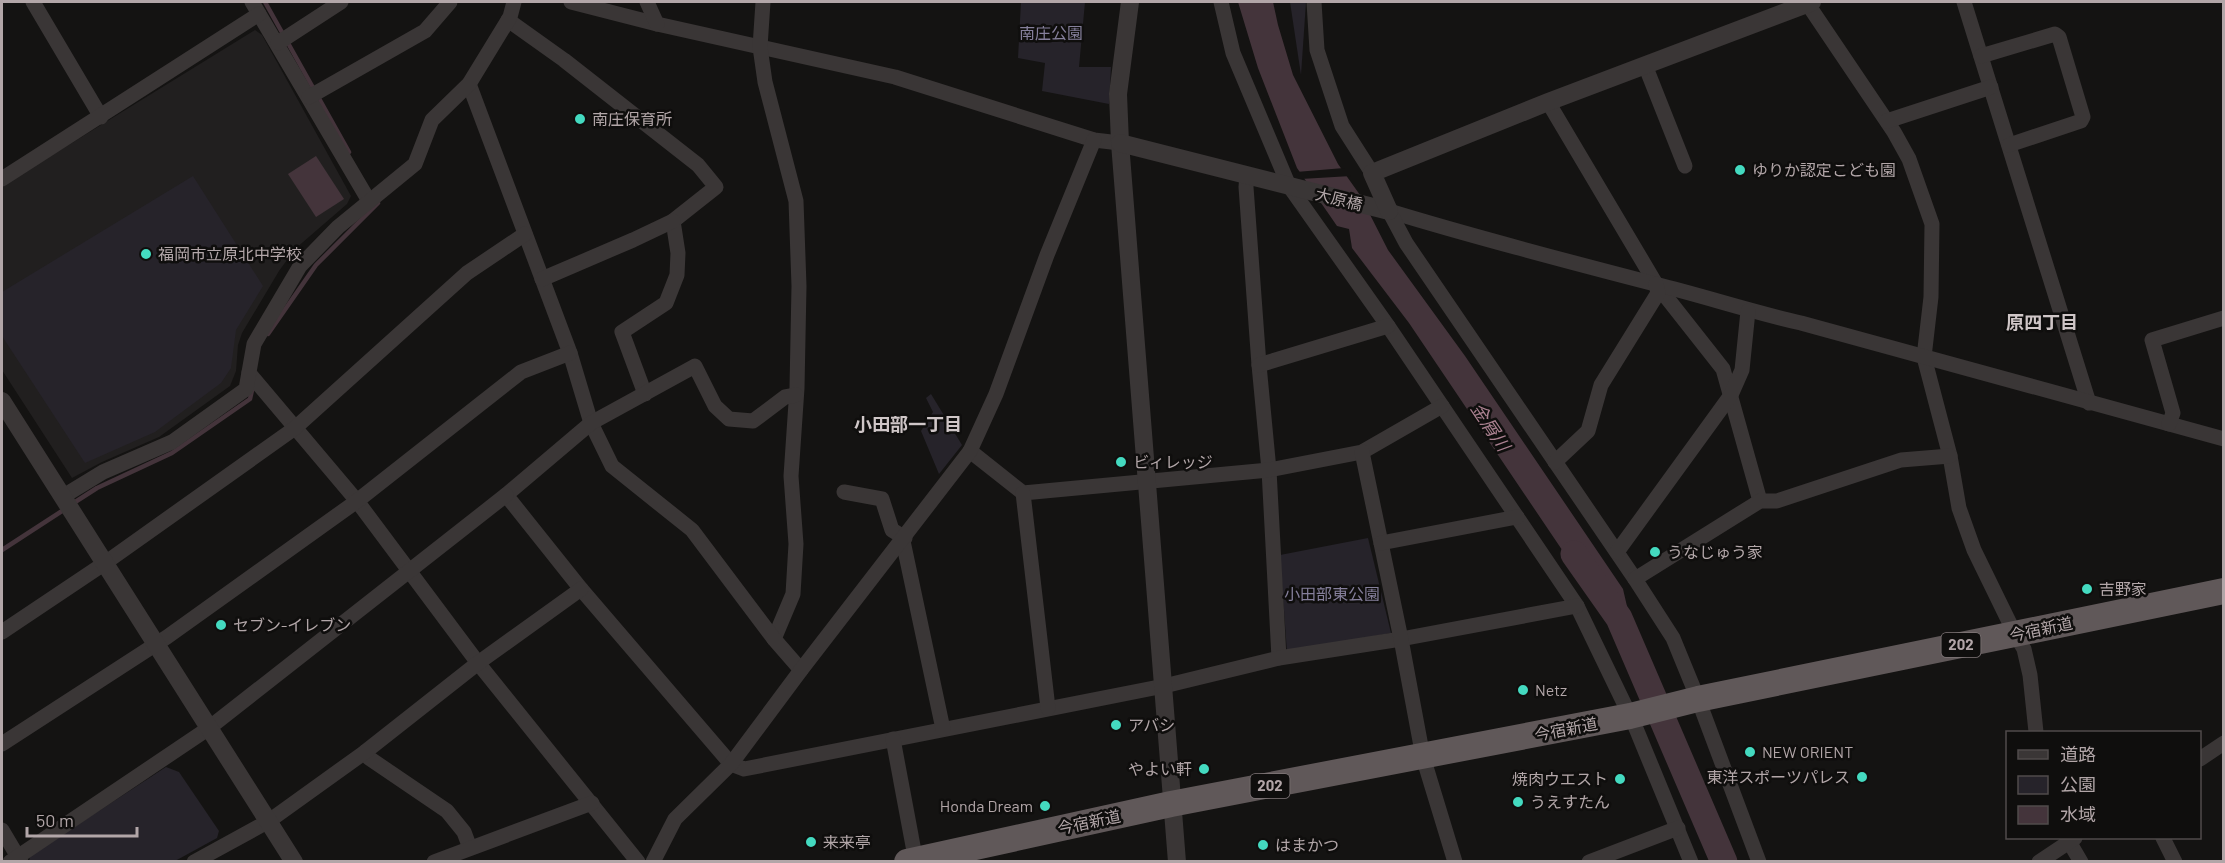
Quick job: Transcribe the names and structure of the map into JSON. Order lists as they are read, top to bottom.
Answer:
{
  "streets": {
    "highway": ["今宿新道", "202"],
    "street": ["大原橋"]
  },
  "districts": ["原四丁目", "小田部一丁目"],
  "water": ["金屑川"],
  "parks": ["南庄公園", "小田部東公園"],
  "places": [
    "南庄保育所",
    "ゆりか認定こども園",
    "福岡市立原北中学校",
    "ビィレッジ",
    "うなじゅう家",
    "吉野家",
    "セブン-イレブン",
    "Netz",
    "アバシ",
    "NEW ORIENT",
    "やよい軒",
    "東洋スポーツパレス",
    "焼肉ウエスト",
    "うえすたん",
    "Honda Dream",
    "来来亭",
    "はまかつ"
  ],
  "legend": ["道路", "公園", "水域"],
  "scale_bar": "50 m"
}
